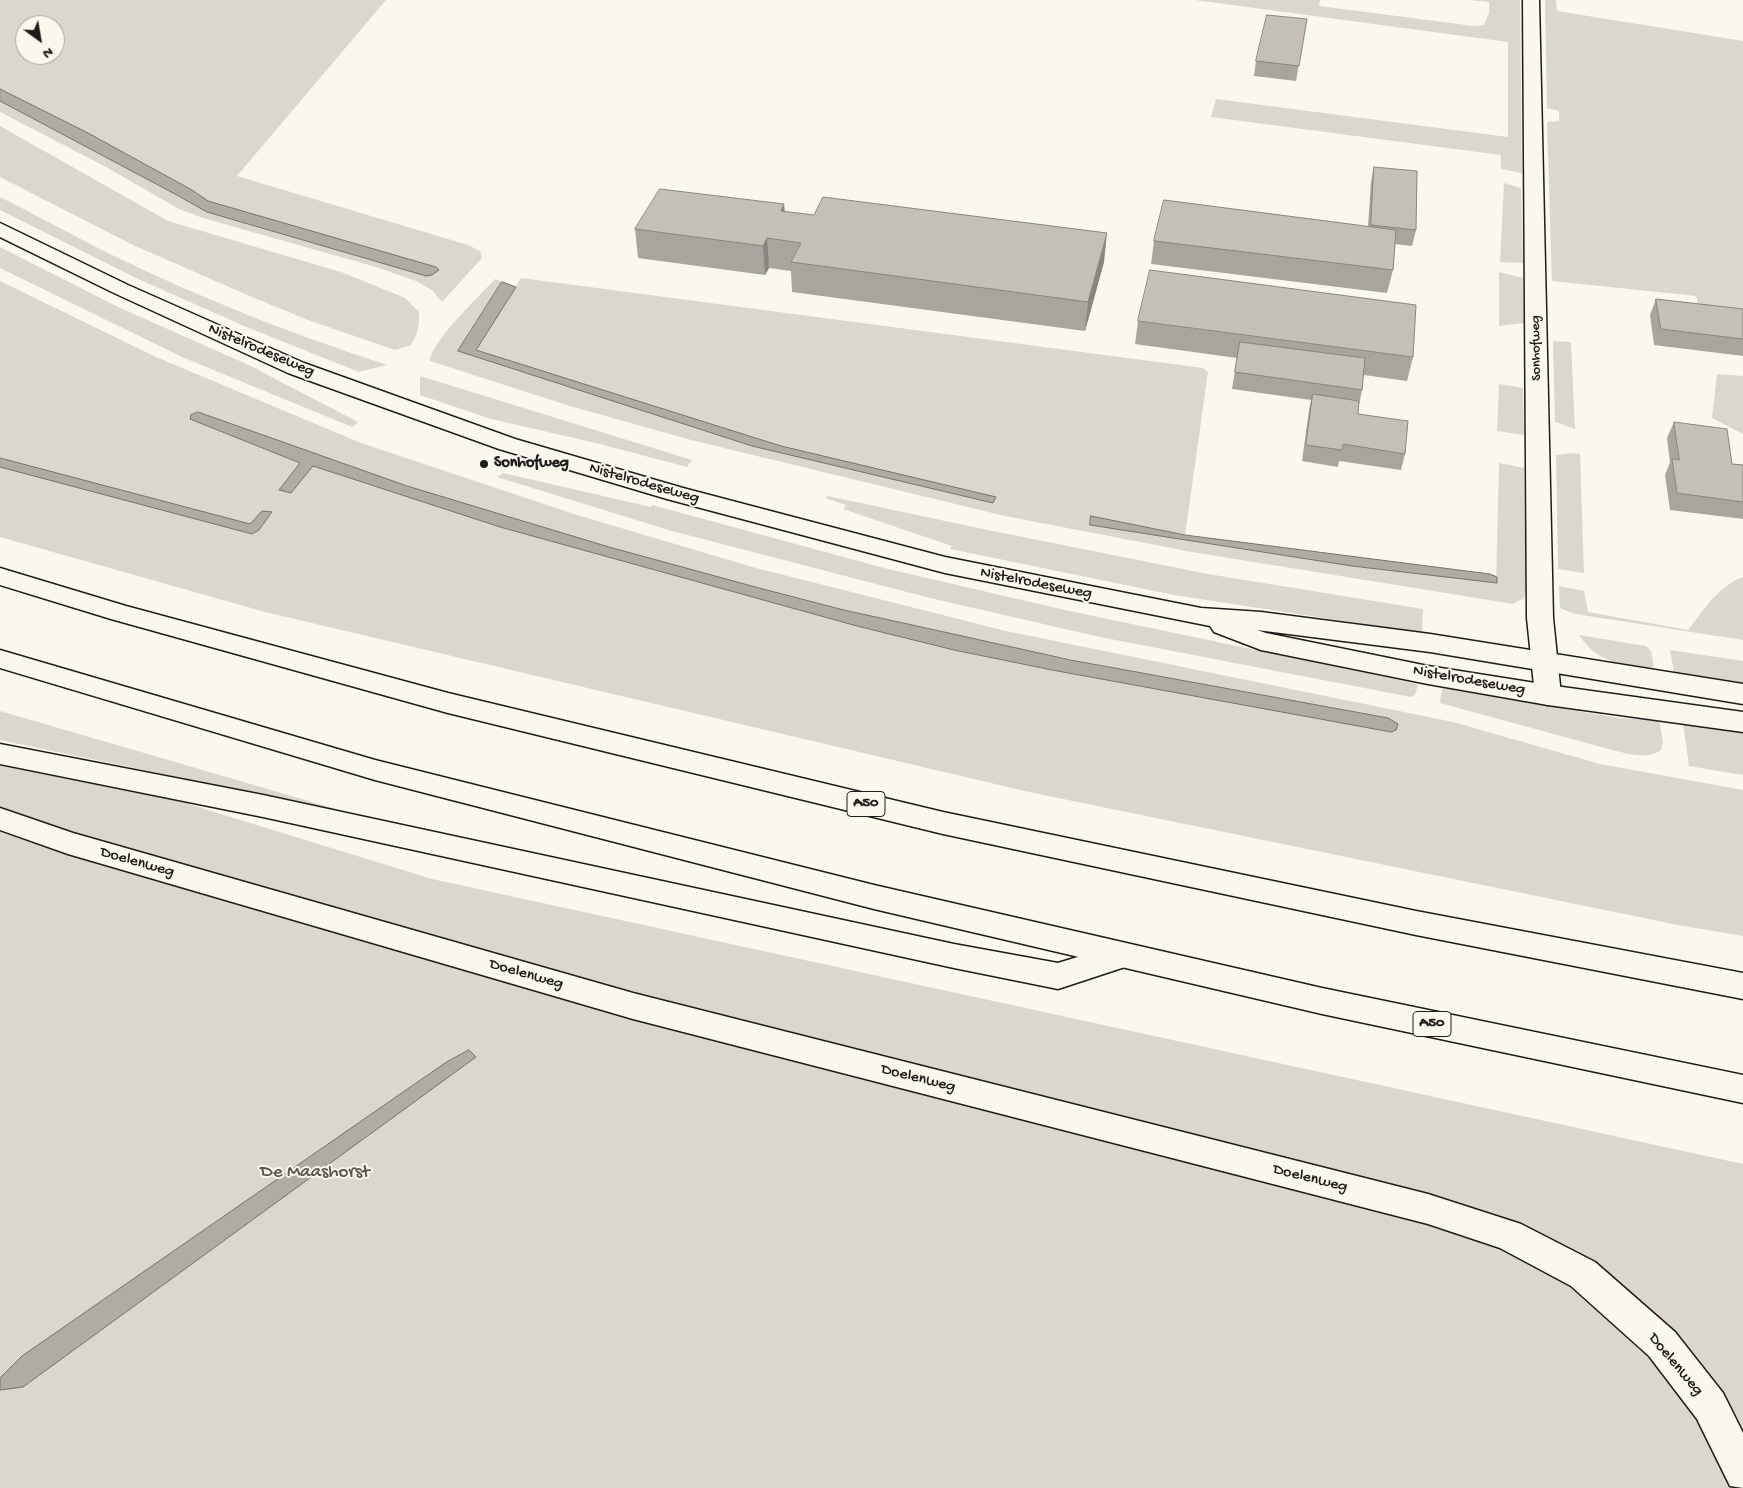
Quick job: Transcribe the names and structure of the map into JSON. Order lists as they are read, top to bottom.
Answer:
{
  "streets": {
    "main road": [
      "Sonhofweg",
      "Nistelrodeseweg",
      "A50",
      "Doelenweg"
    ]
  },
  "crossings": [
    ["Sonhofweg", "Nistelrodeseweg"]
  ],
  "parks": ["De Maashorst"],
  "places": ["Sonhofweg"],
  "north": "bottom right"
}
